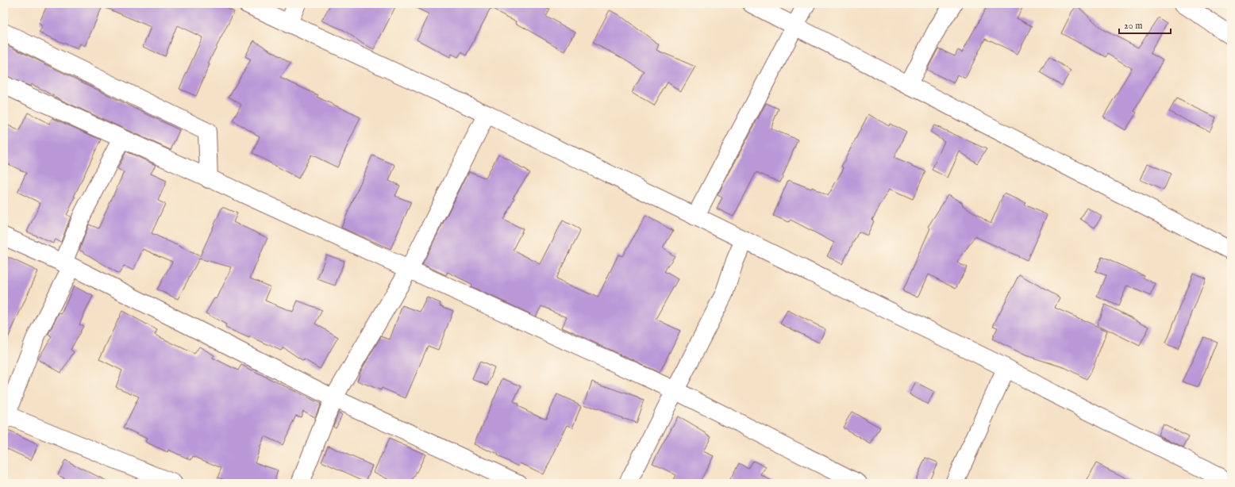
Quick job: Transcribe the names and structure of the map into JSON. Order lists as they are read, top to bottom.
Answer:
{
  "scale_bar": "20 m"
}
